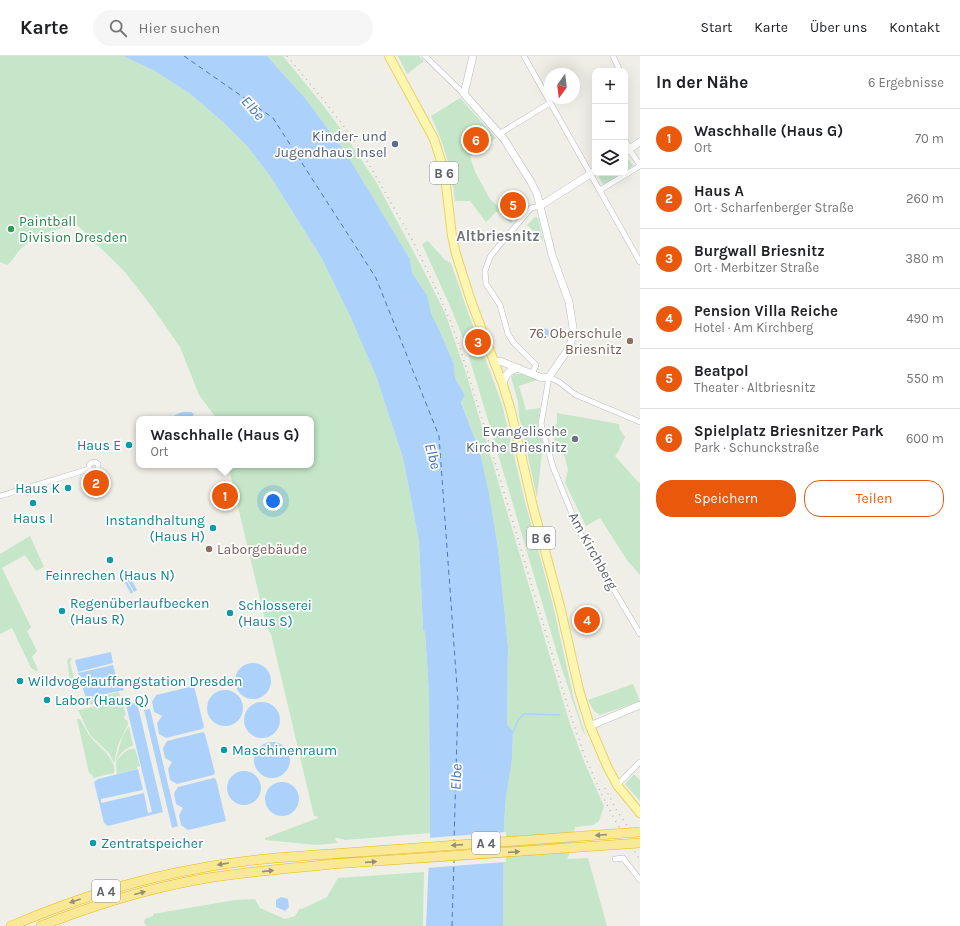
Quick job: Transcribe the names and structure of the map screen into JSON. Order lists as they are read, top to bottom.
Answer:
{
  "streets": {
    "highway": ["A 4"],
    "main road": ["B 6"],
    "street": ["Am Kirchberg"]
  },
  "districts": ["Altbriesnitz"],
  "water": ["Elbe"],
  "places": [
    "Kinder- und Jugendhaus Insel",
    "Paintball Division Dresden",
    "76. Oberschule Briesnitz",
    "Evangelische Kirche Briesnitz",
    "Haus E",
    "Haus K",
    "Haus I",
    "Instandhaltung (Haus H)",
    "Laborgebäude",
    "Feinrechen (Haus N)",
    "Regenüberlaufbecken (Haus R)",
    "Schlosserei (Haus S)",
    "Wildvogelauffangstation Dresden",
    "Labor (Haus Q)",
    "Maschinenraum",
    "Zentratspeicher"
  ],
  "north": "bottom",
  "page": {
    "header": "Karte",
    "search": "Hier suchen",
    "nav": [
      "Start",
      "Karte",
      "Über uns",
      "Kontakt"
    ],
    "heading": ["In der Nähe", "6 Ergebnisse"],
    "map_buttons": ["+", "−"],
    "list": [
      {
        "mark": "1",
        "name": "Waschhalle (Haus G)",
        "note": "Ort",
        "value": "70 m"
      },
      {
        "mark": "2",
        "name": "Haus A",
        "note": "Ort · Scharfenberger Straße",
        "value": "260 m"
      },
      {
        "mark": "3",
        "name": "Burgwall Briesnitz",
        "note": "Ort · Merbitzer Straße",
        "value": "380 m"
      },
      {
        "mark": "4",
        "name": "Pension Villa Reiche",
        "note": "Hotel · Am Kirchberg",
        "value": "490 m"
      },
      {
        "mark": "5",
        "name": "Beatpol",
        "note": "Theater · Altbriesnitz",
        "value": "550 m"
      },
      {
        "mark": "6",
        "name": "Spielplatz Briesnitzer Park",
        "note": "Park · Schunckstraße",
        "value": "600 m"
      }
    ],
    "pins": [
      "6",
      "5",
      "3",
      "2",
      "1",
      "4"
    ],
    "popup": ["Waschhalle (Haus G)", "Ort"],
    "buttons": ["Speichern", "Teilen"]
  }
}
